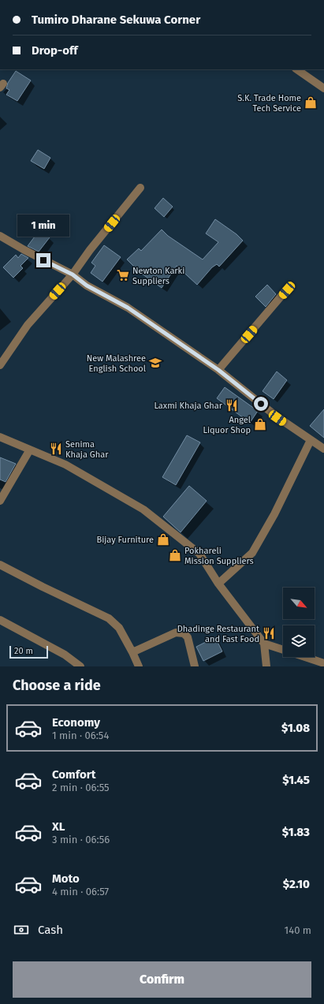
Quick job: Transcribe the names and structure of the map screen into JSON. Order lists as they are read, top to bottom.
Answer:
{
  "places": {
    "shop": [
      "S.K. Trade Home Tech Service",
      "Angel Liquor Shop",
      "Bijay Furniture",
      "Pokhareli Mission Suppliers"
    ],
    "supermarket": ["Newton Karki Suppliers"],
    "school or university": ["New Malashree English School"],
    "restaurant": ["Laxmi Khaja Ghar", "Senima Khaja Ghar", "Dhadinge Restaurant and Fast Food"]
  },
  "scale_bar": "20 m",
  "north": "bottom right",
  "page": {
    "banner": ["Tumiro Dharane Sekuwa Corner", "Drop-off"],
    "bubble": "1 min",
    "scale": "20 m",
    "heading": "Choose a ride",
    "list": [
      {
        "name": "Economy",
        "note": "1 min · 06:54",
        "value": "$1.08"
      },
      {
        "name": "Comfort",
        "note": "2 min · 06:55",
        "value": "$1.45"
      },
      {
        "name": "XL",
        "note": "3 min · 06:56",
        "value": "$1.83"
      },
      {
        "name": "Moto",
        "note": "4 min · 06:57",
        "value": "$2.10"
      }
    ],
    "pay": ["Cash", "140 m"],
    "buttons": "Confirm"
  }
}
